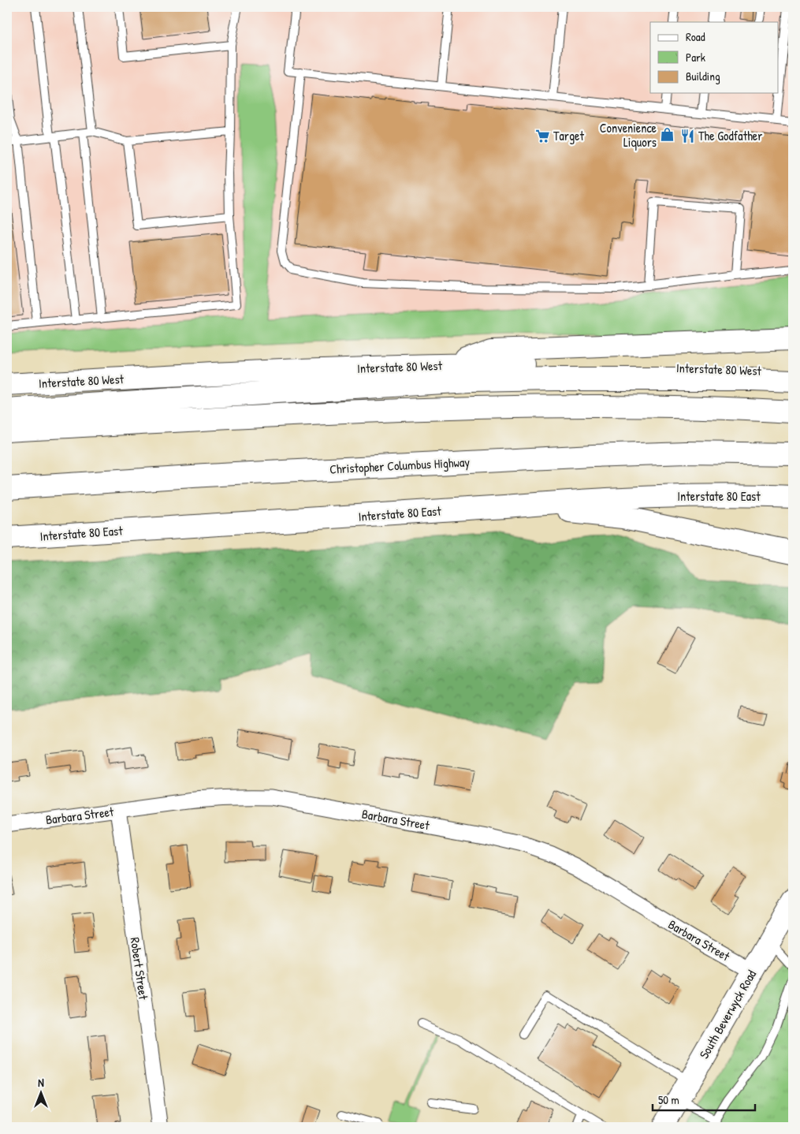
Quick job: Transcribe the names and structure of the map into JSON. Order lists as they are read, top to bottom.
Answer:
{
  "streets": {
    "main road": [
      "Interstate 80 West",
      "Christopher Columbus Highway",
      "Interstate 80 East",
      "South Beverwyck Road"
    ],
    "street": ["Barbara Street", "Robert Street"]
  },
  "crossings": [
    ["Barbara Street", "Robert Street"],
    ["Barbara Street", "South Beverwyck Road"]
  ],
  "places": {
    "shop": ["Convenience Liquors"],
    "supermarket": ["Target"],
    "restaurant": ["The Godfather"]
  },
  "legend": ["Road", "Park", "Building"],
  "scale_bar": "50 m",
  "north": "top"
}
